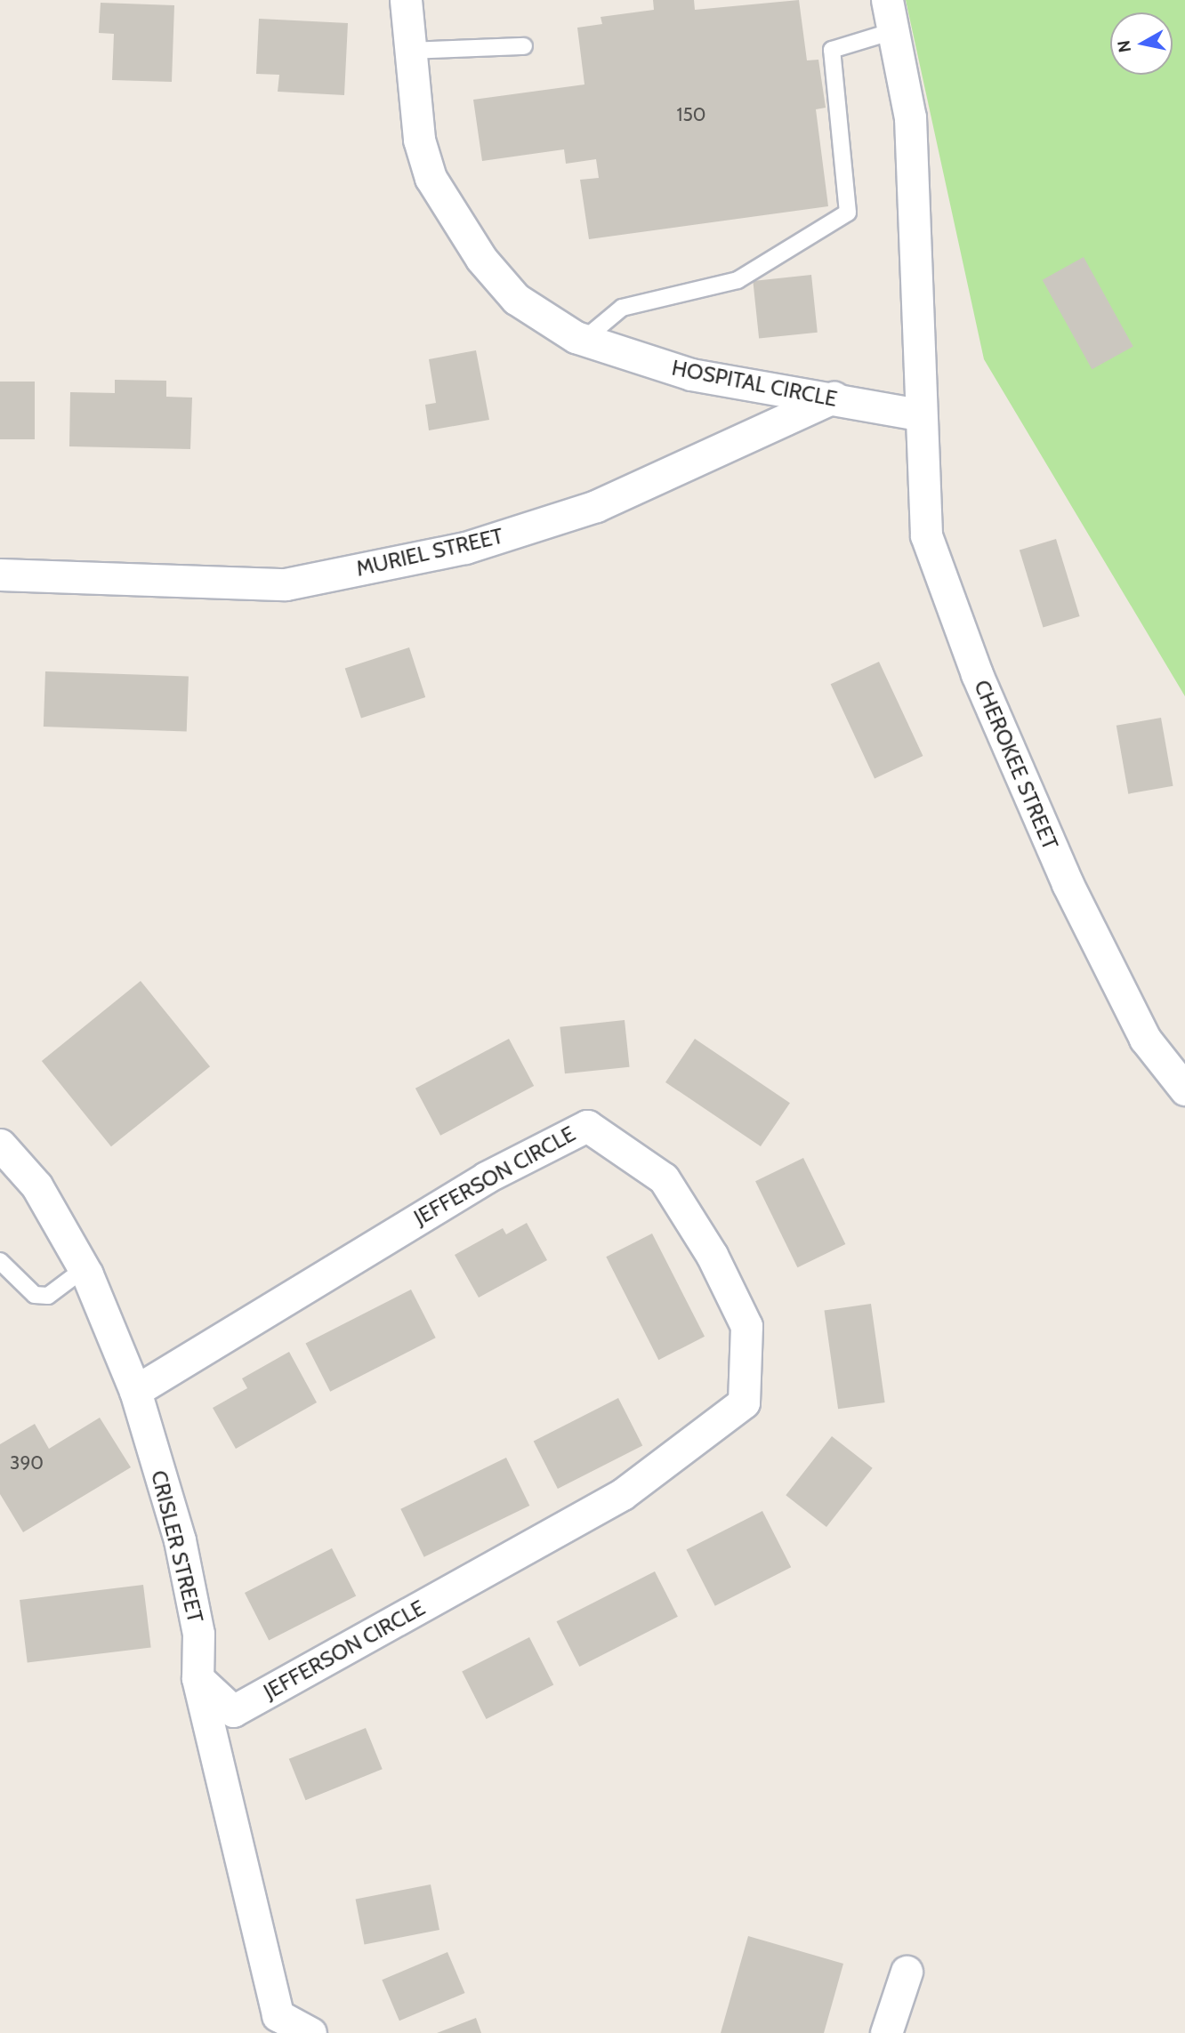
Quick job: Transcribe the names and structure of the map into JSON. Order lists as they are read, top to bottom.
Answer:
{
  "streets": {
    "street": [
      "HOSPITAL CIRCLE",
      "MURIEL STREET",
      "CHEROKEE STREET",
      "JEFFERSON CIRCLE",
      "CRISLER STREET"
    ]
  },
  "crossings": [
    ["HOSPITAL CIRCLE", "MURIEL STREET"],
    ["HOSPITAL CIRCLE", "CHEROKEE STREET"],
    ["JEFFERSON CIRCLE", "CRISLER STREET"]
  ],
  "house_numbers": ["150", "390"],
  "north": "left"
}
